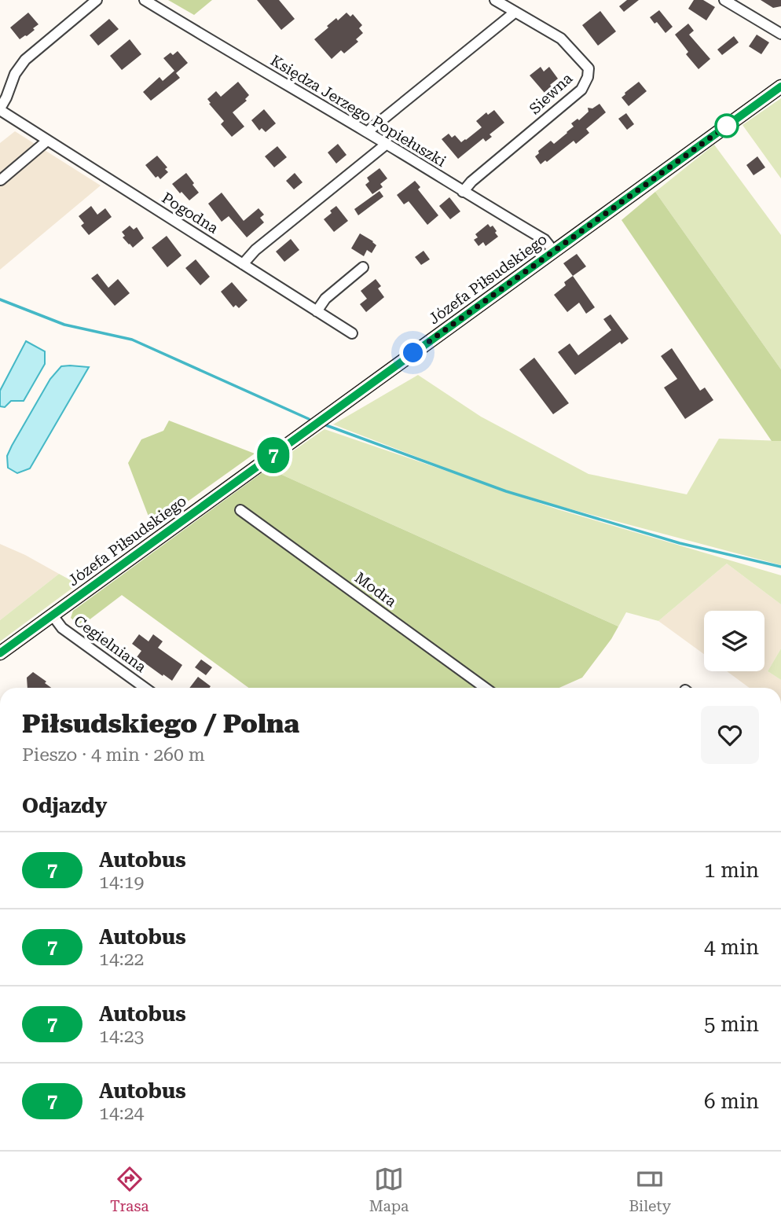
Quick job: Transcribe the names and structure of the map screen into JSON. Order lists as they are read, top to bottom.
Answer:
{
  "streets": {
    "main road": ["Józefa Piłsudskiego"],
    "street": [
      "Siewna",
      "Księdza Jerzego Popiełuszki",
      "Pogodna",
      "Modra",
      "Cegielniana"
    ]
  },
  "crossings": [
    ["Siewna", "Księdza Jerzego Popiełuszki"],
    ["Księdza Jerzego Popiełuszki", "Józefa Piłsudskiego"],
    ["Józefa Piłsudskiego", "Cegielniana"]
  ],
  "lines": ["bus line 7"],
  "page": {
    "on_map": "7",
    "heading": [
      ["Piłsudskiego / Polna", "Pieszo · 4 min · 260 m"],
      "Odjazdy"
    ],
    "list": [
      {
        "mark": "7",
        "name": "Autobus",
        "note": "14:19",
        "value": "1 min"
      },
      {
        "mark": "7",
        "name": "Autobus",
        "note": "14:22",
        "value": "4 min"
      },
      {
        "mark": "7",
        "name": "Autobus",
        "note": "14:23",
        "value": "5 min"
      },
      {
        "mark": "7",
        "name": "Autobus",
        "note": "14:24",
        "value": "6 min"
      }
    ],
    "tabs": ["Trasa", "Mapa", "Bilety"]
  }
}
